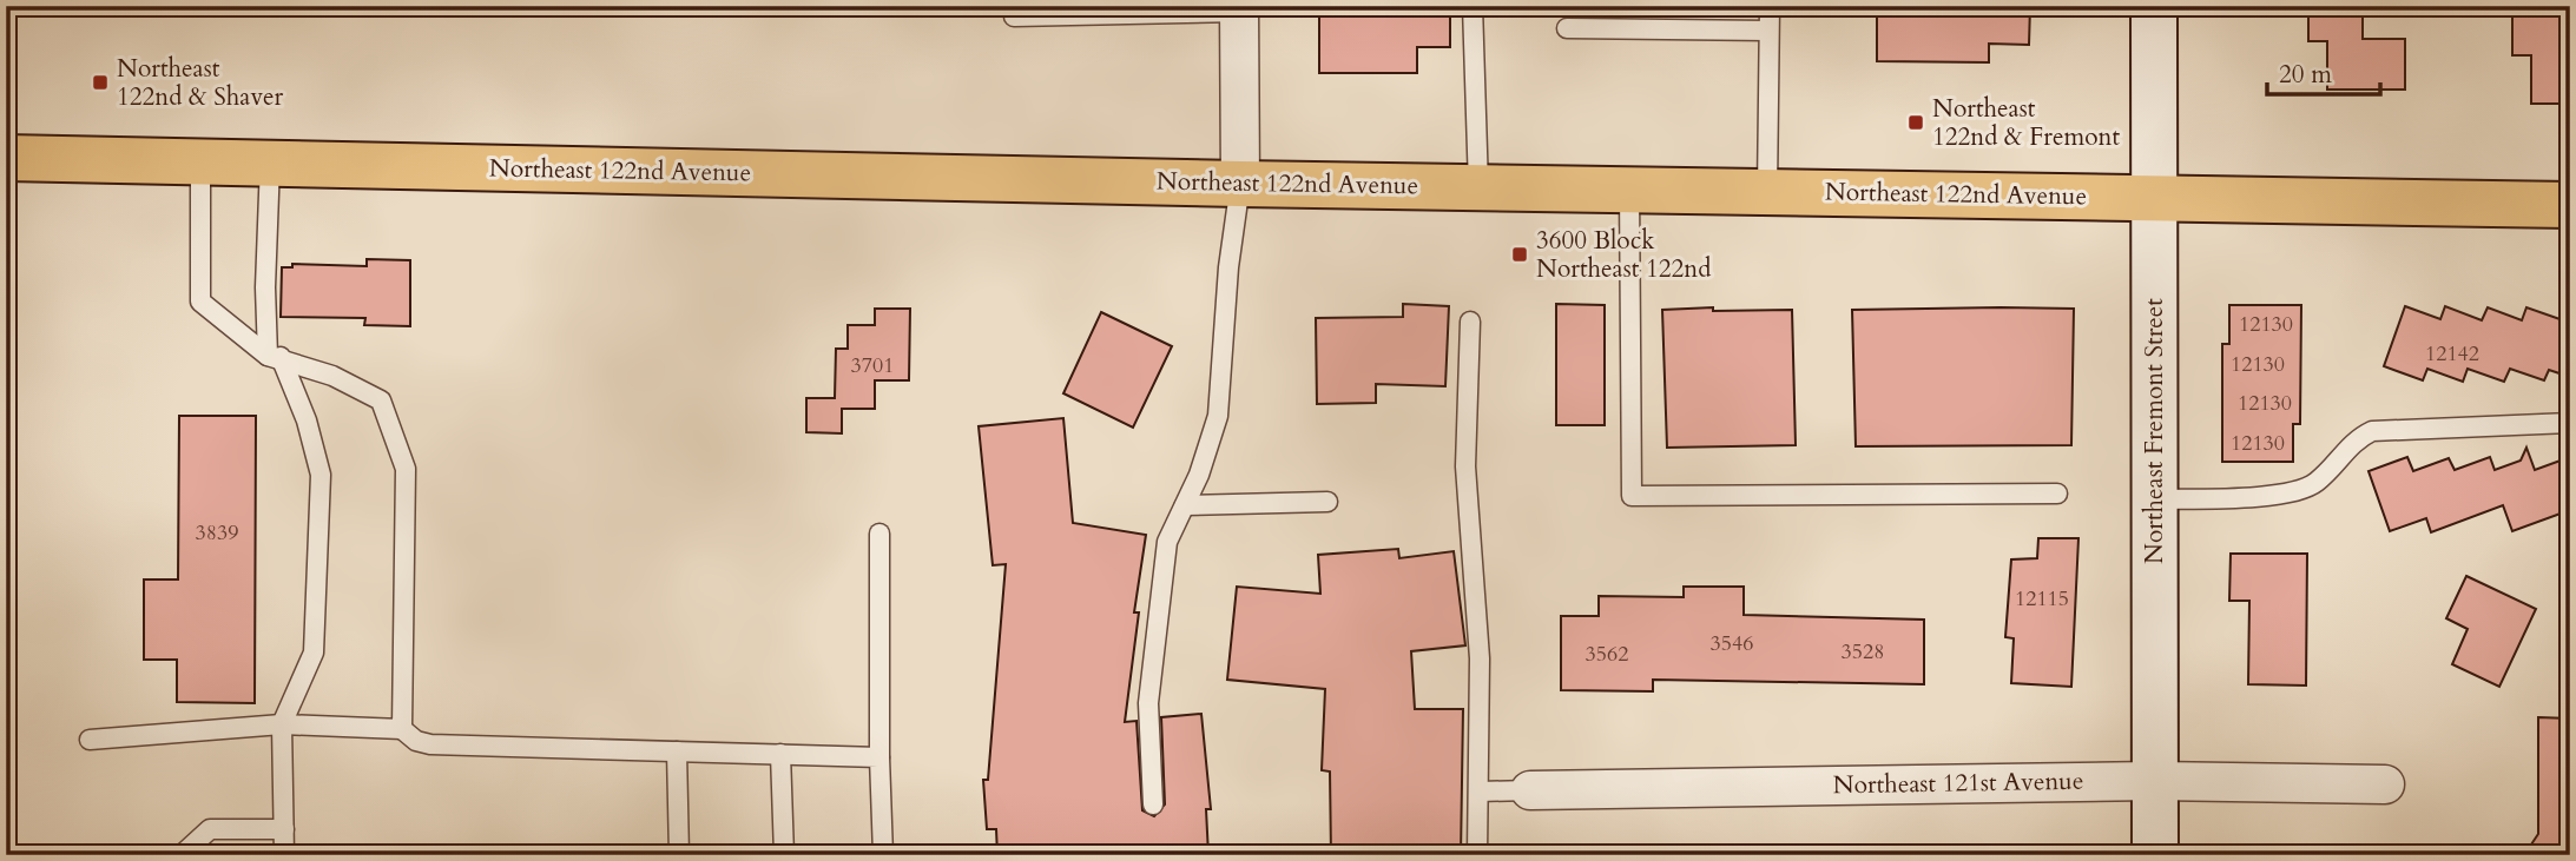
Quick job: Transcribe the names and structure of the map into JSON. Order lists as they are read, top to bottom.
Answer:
{
  "streets": {
    "main road": ["Northeast 122nd Avenue", "Northeast Fremont Street"],
    "street": ["Northeast 121st Avenue"]
  },
  "crossings": [
    ["Northeast 122nd Avenue", "Northeast Fremont Street"],
    ["Northeast Fremont Street", "Northeast 121st Avenue"]
  ],
  "places": {
    "transit": ["Northeast 122nd & Shaver", "Northeast 122nd & Fremont", "3600 Block Northeast 122nd"]
  },
  "house_numbers": [
    "12130",
    "12142",
    "12130",
    "3701",
    "12130",
    "12130",
    "3839",
    "12115",
    "3546",
    "3528",
    "3562"
  ],
  "scale_bar": "20 m"
}
